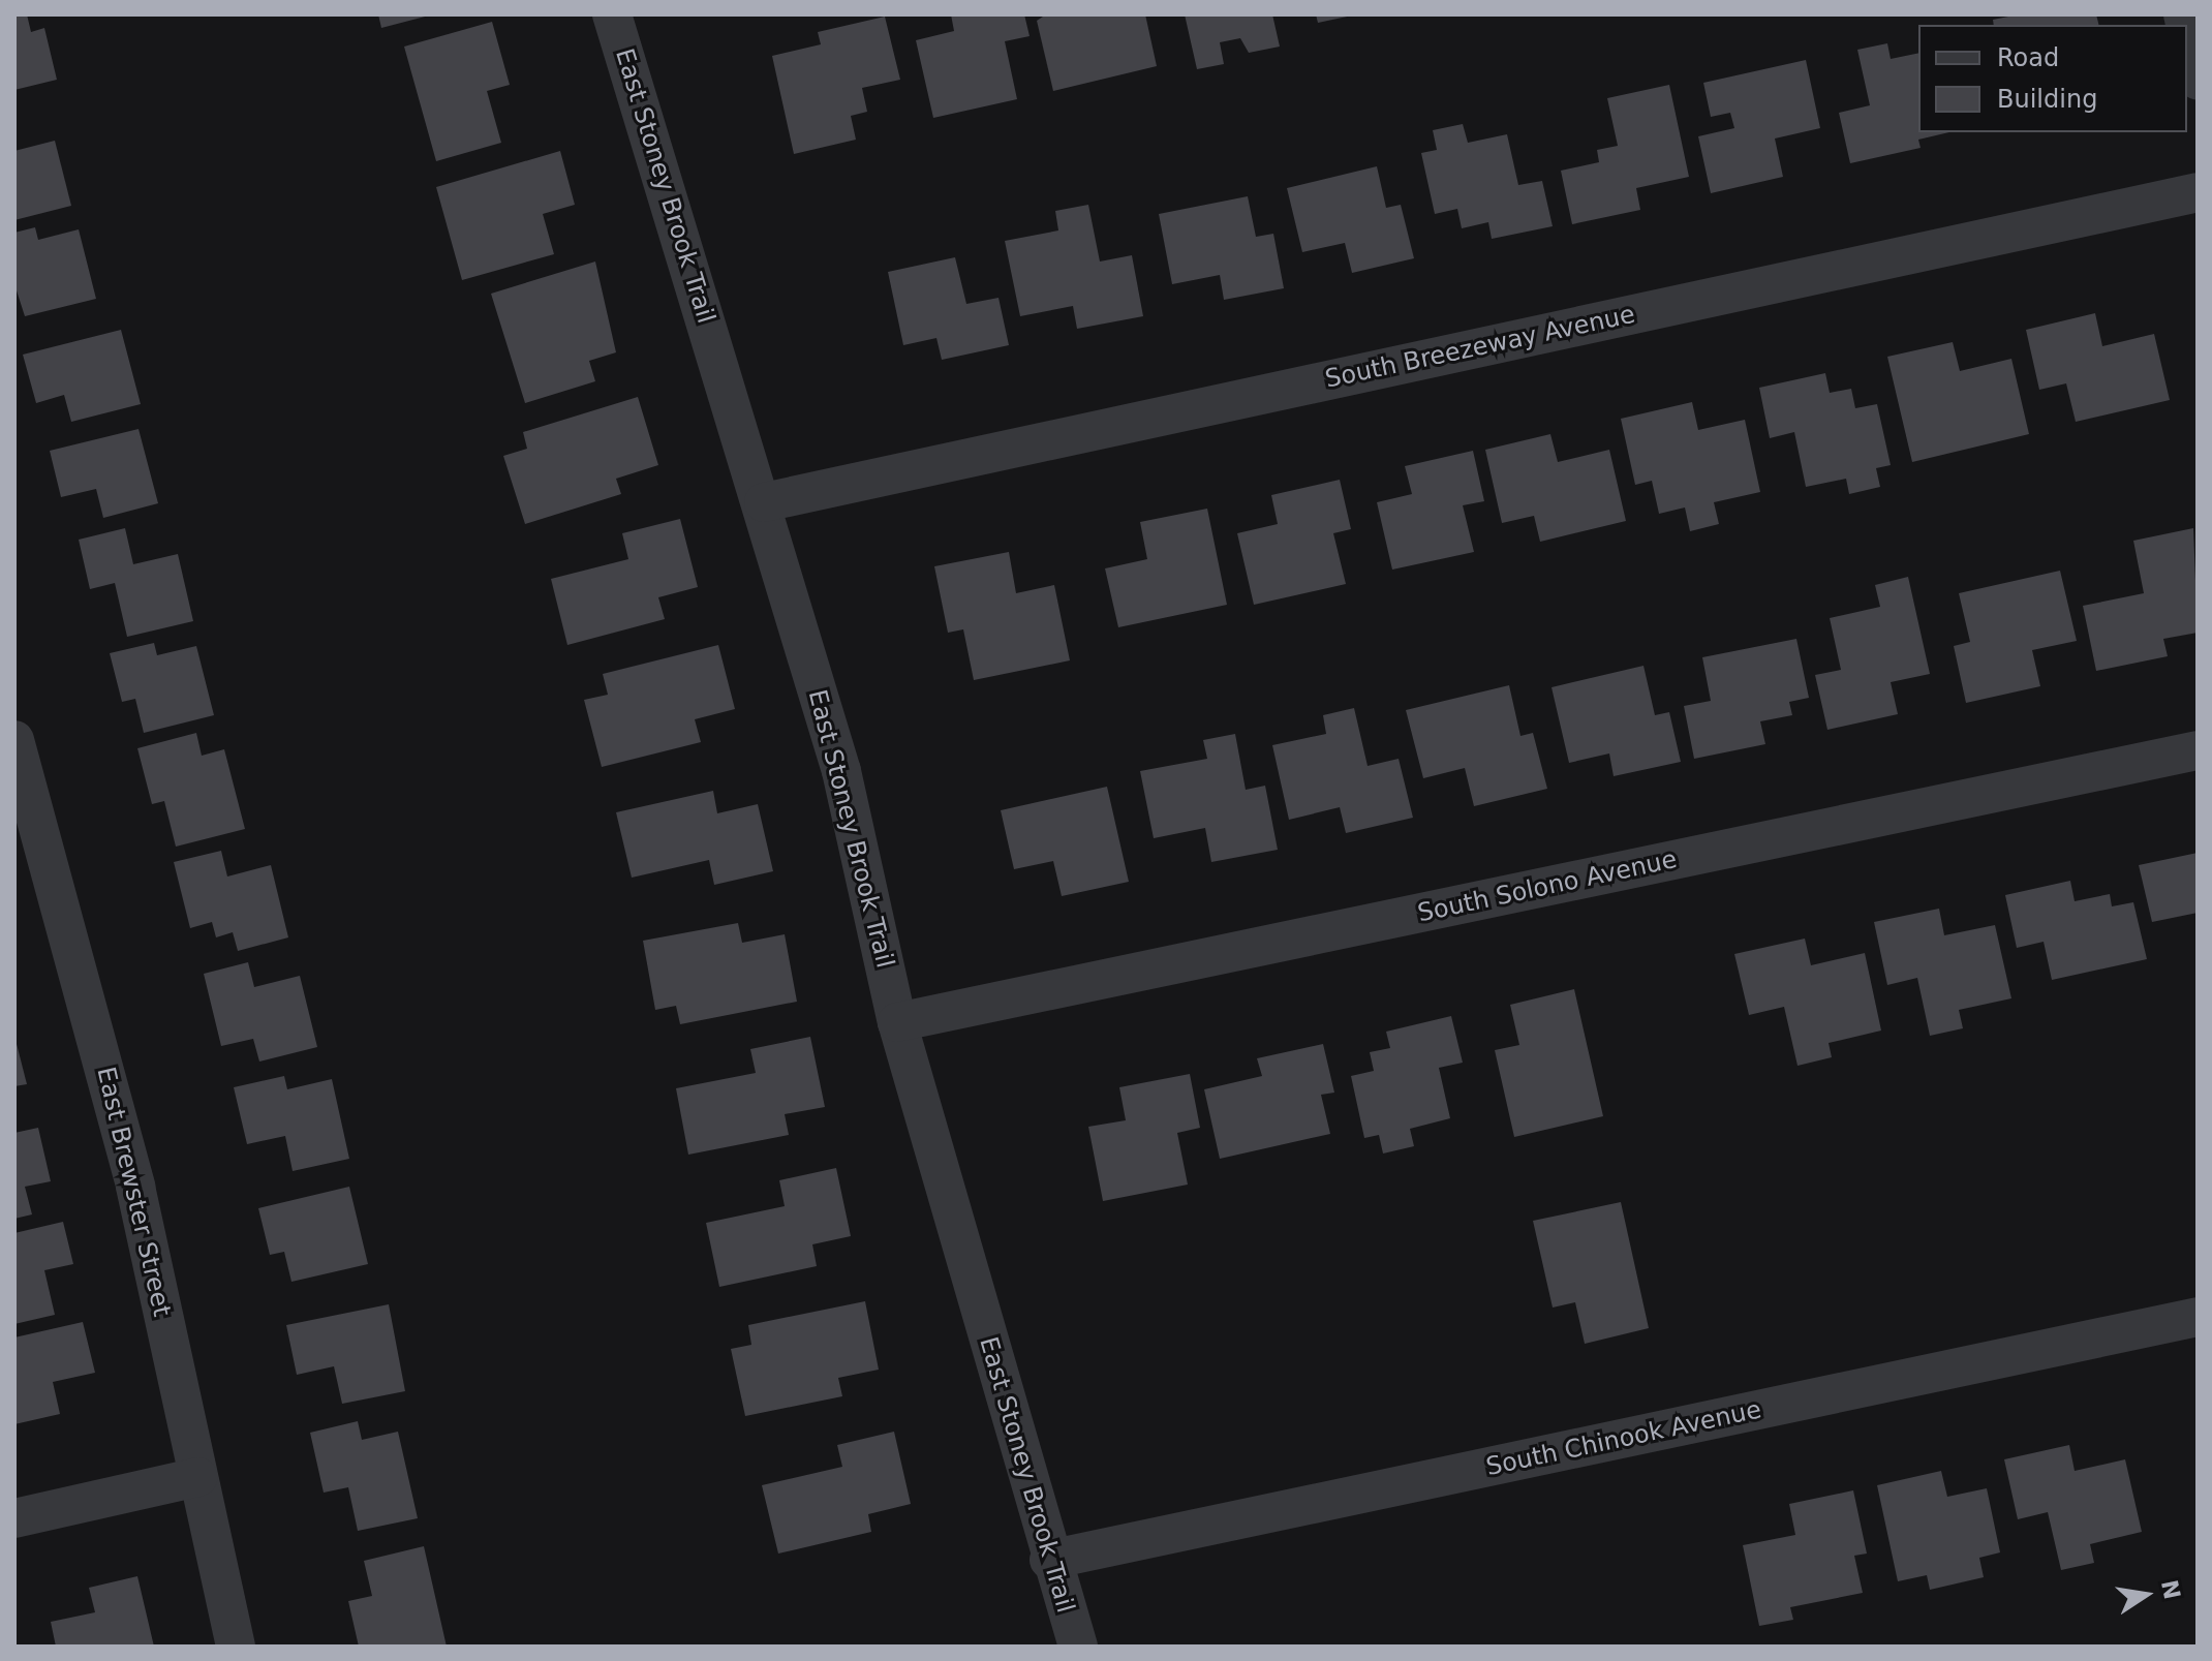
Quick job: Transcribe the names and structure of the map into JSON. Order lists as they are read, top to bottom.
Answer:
{
  "streets": {
    "street": [
      "East Stoney Brook Trail",
      "South Breezeway Avenue",
      "South Solono Avenue",
      "East Brewster Street",
      "South Chinook Avenue"
    ]
  },
  "crossings": [
    ["East Stoney Brook Trail", "South Breezeway Avenue"],
    ["East Stoney Brook Trail", "South Solono Avenue"],
    ["East Stoney Brook Trail", "South Chinook Avenue"]
  ],
  "legend": ["Road", "Building"],
  "north": "right"
}
